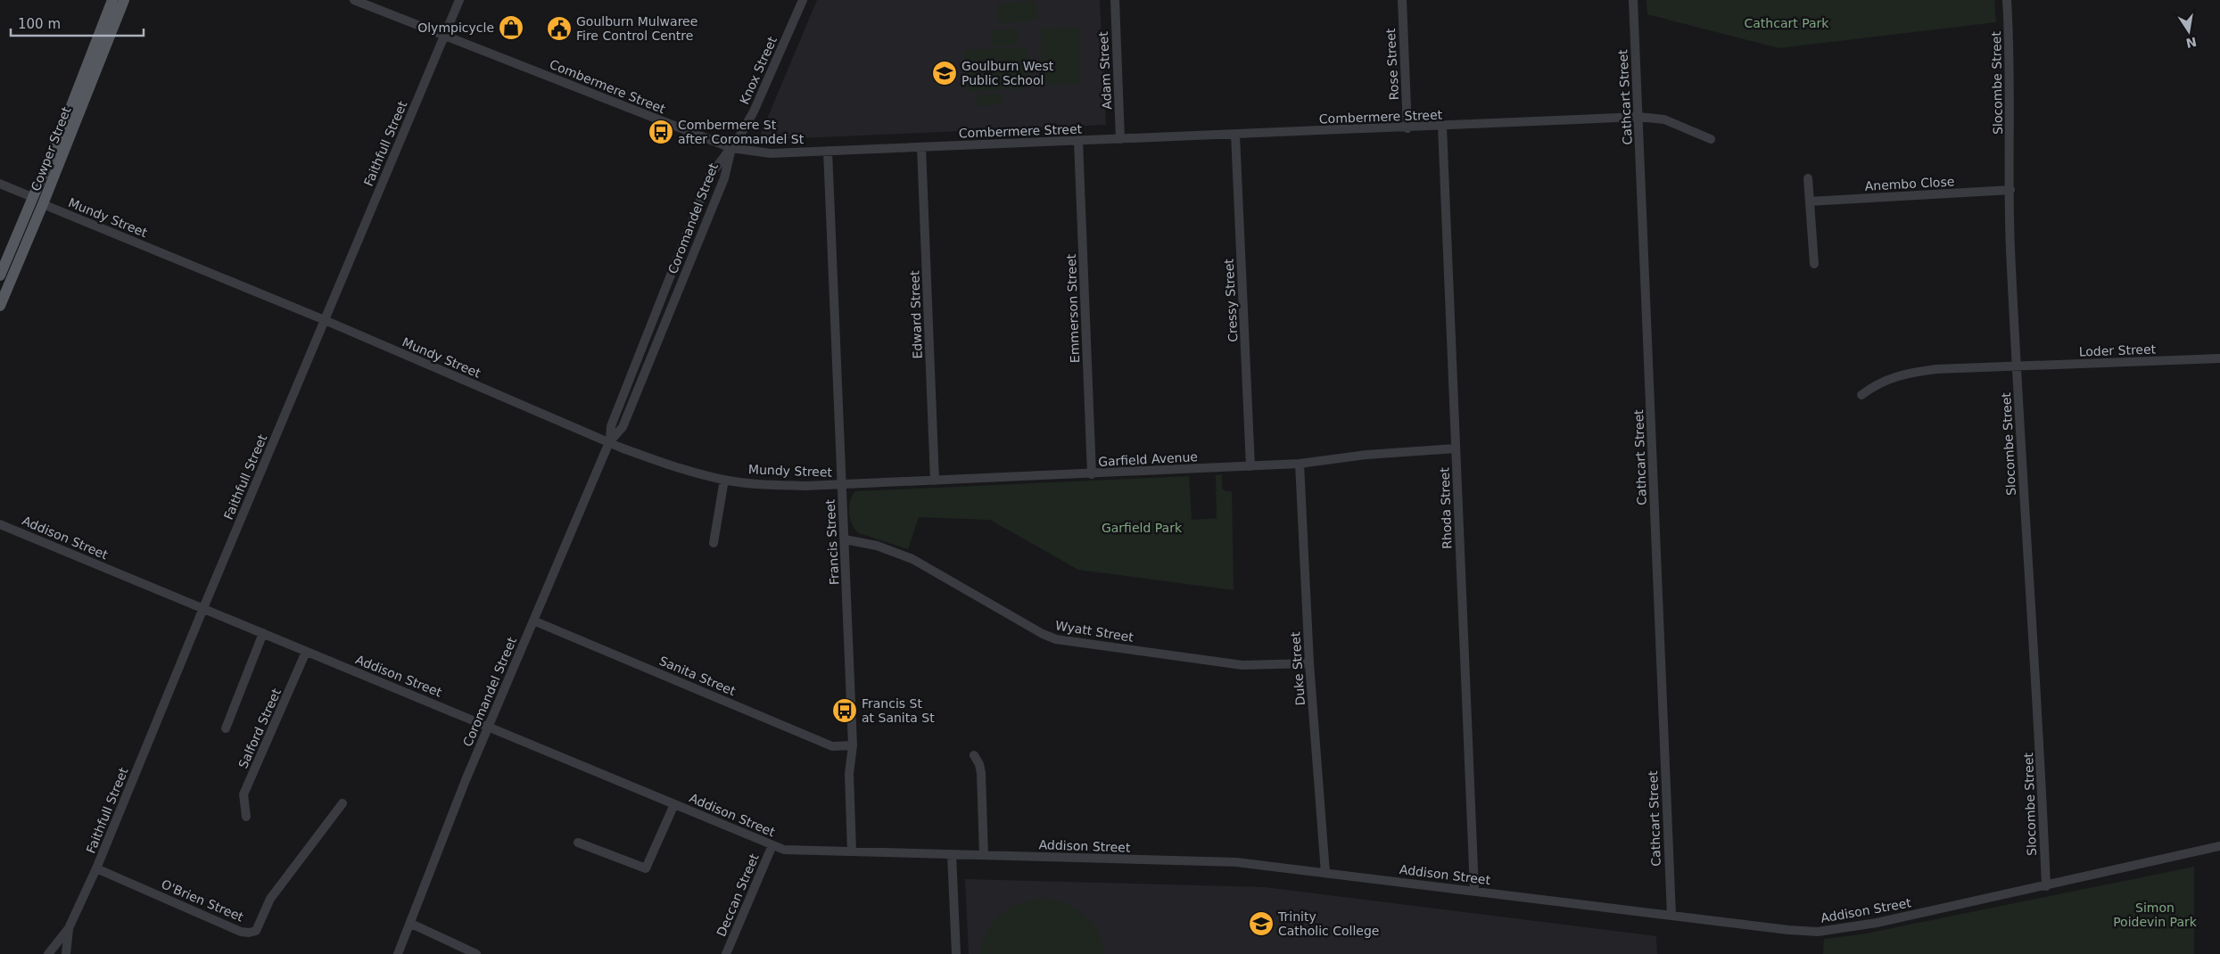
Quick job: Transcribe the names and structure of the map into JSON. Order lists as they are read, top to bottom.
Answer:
{
  "streets": {
    "main road": ["Cowper Street"],
    "street": [
      "Rose Street",
      "Knox Street",
      "Adam Street",
      "Slocombe Street",
      "Combermere Street",
      "Cathcart Street",
      "Faithfull Street",
      "Anembo Close",
      "Mundy Street",
      "Coromandel Street",
      "Cressy Street",
      "Emmerson Street",
      "Edward Street",
      "Loder Street",
      "Garfield Avenue",
      "Rhoda Street",
      "Addison Street",
      "Francis Street",
      "Wyatt Street",
      "Duke Street",
      "Sanita Street",
      "Salford Street",
      "Deccan Street",
      "O'Brien Street"
    ]
  },
  "crossings": [
    ["Rose Street", "Combermere Street"],
    ["Knox Street", "Combermere Street"],
    ["Knox Street", "Coromandel Street"],
    ["Adam Street", "Combermere Street"],
    ["Slocombe Street", "Anembo Close"],
    ["Slocombe Street", "Loder Street"],
    ["Slocombe Street", "Addison Street"],
    ["Combermere Street", "Cathcart Street"],
    ["Combermere Street", "Faithfull Street"],
    ["Combermere Street", "Coromandel Street"],
    ["Combermere Street", "Cressy Street"],
    ["Combermere Street", "Emmerson Street"],
    ["Combermere Street", "Edward Street"],
    ["Combermere Street", "Rhoda Street"],
    ["Combermere Street", "Francis Street"],
    ["Cathcart Street", "Addison Street"],
    ["Faithfull Street", "Mundy Street"],
    ["Faithfull Street", "Addison Street"],
    ["Faithfull Street", "O'Brien Street"],
    ["Cowper Street", "Mundy Street"],
    ["Mundy Street", "Coromandel Street"],
    ["Mundy Street", "Garfield Avenue"],
    ["Mundy Street", "Francis Street"],
    ["Coromandel Street", "Addison Street"],
    ["Coromandel Street", "Sanita Street"],
    ["Cressy Street", "Garfield Avenue"],
    ["Emmerson Street", "Garfield Avenue"],
    ["Edward Street", "Garfield Avenue"],
    ["Garfield Avenue", "Rhoda Street"],
    ["Garfield Avenue", "Francis Street"],
    ["Garfield Avenue", "Duke Street"],
    ["Rhoda Street", "Addison Street"],
    ["Addison Street", "Francis Street"],
    ["Addison Street", "Duke Street"],
    ["Addison Street", "Salford Street"],
    ["Addison Street", "Deccan Street"],
    ["Francis Street", "Wyatt Street"],
    ["Francis Street", "Sanita Street"],
    ["Wyatt Street", "Duke Street"]
  ],
  "parks": ["Cathcart Park", "Garfield Park", "Simon Poidevin Park"],
  "places": {
    "shop": ["Olympicycle"],
    "public building": ["Goulburn Mulwaree Fire Control Centre"],
    "school or university": ["Goulburn West Public School", "Trinity Catholic College"],
    "bus stop": ["Combermere St after Coromandel St", "Francis St at Sanita St"]
  },
  "scale_bar": "100 m",
  "north": "bottom"
}
